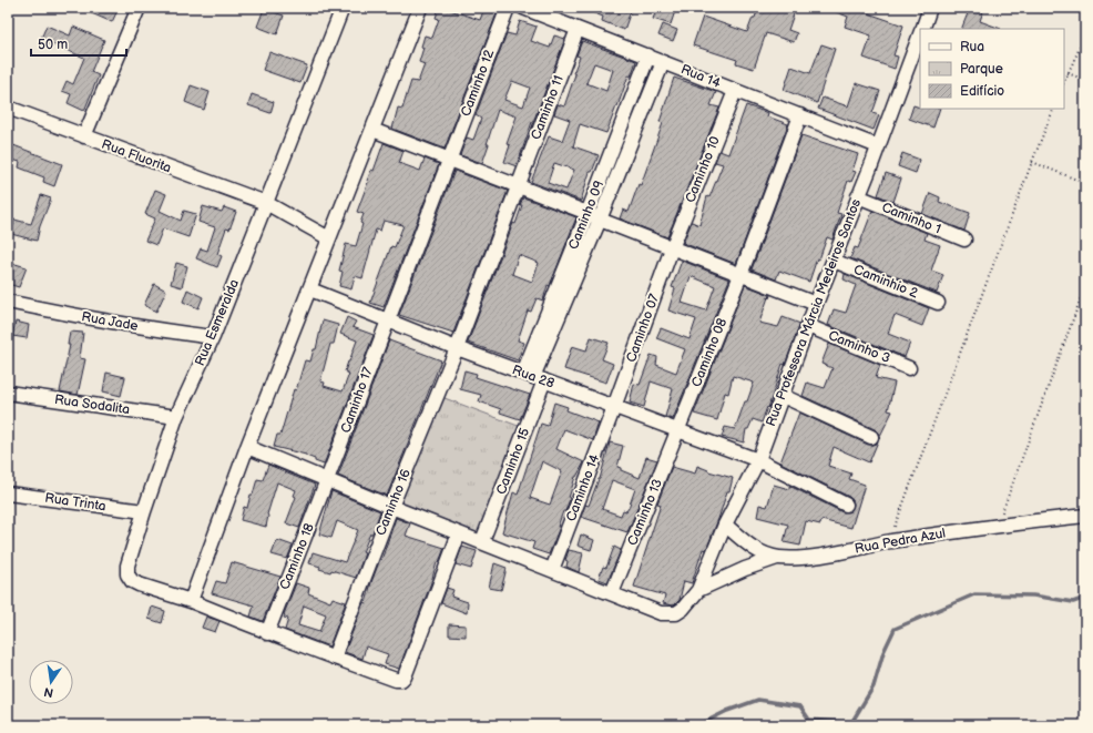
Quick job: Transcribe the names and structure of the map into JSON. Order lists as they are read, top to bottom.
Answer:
{
  "streets": {
    "street": [
      "Rua 14",
      "Caminho 12",
      "Caminho 11",
      "Rua Fluorita",
      "Caminho 10",
      "Caminho 09",
      "Caminho 1",
      "Caminhio 2",
      "Rua Professora Márcia Medeiros Santos",
      "Rua Jade",
      "Rua Esmeralda",
      "Caminho 07",
      "Caminho 3",
      "Caminho 08",
      "Rua 28",
      "Caminho 17",
      "Rua Sodalita",
      "Caminho 15",
      "Caminho 14",
      "Rua Trinta",
      "Caminho 16",
      "Caminho 13",
      "Rua Pedra Azul",
      "Caminho 18"
    ]
  },
  "crossings": [
    ["Rua 14", "Caminho 11"],
    ["Rua 14", "Caminho 10"],
    ["Rua 14", "Caminho 09"],
    ["Rua 14", "Rua Professora Márcia Medeiros Santos"],
    ["Caminho 12", "Rua 28"],
    ["Caminho 12", "Caminho 17"],
    ["Caminho 11", "Rua 28"],
    ["Caminho 11", "Caminho 16"],
    ["Rua Fluorita", "Rua Esmeralda"],
    ["Caminho 10", "Caminho 07"],
    ["Caminho 09", "Rua 28"],
    ["Caminho 09", "Caminho 15"],
    ["Caminho 1", "Rua Professora Márcia Medeiros Santos"],
    ["Caminhio 2", "Rua Professora Márcia Medeiros Santos"],
    ["Rua Professora Márcia Medeiros Santos", "Caminho 3"],
    ["Rua Professora Márcia Medeiros Santos", "Rua 28"],
    ["Rua Professora Márcia Medeiros Santos", "Rua Pedra Azul"],
    ["Rua Jade", "Rua Esmeralda"],
    ["Rua Esmeralda", "Rua Sodalita"],
    ["Rua Esmeralda", "Rua Trinta"],
    ["Caminho 07", "Rua 28"],
    ["Caminho 07", "Caminho 14"],
    ["Caminho 08", "Rua 28"],
    ["Caminho 08", "Caminho 13"],
    ["Rua 28", "Caminho 17"],
    ["Rua 28", "Caminho 15"],
    ["Rua 28", "Caminho 14"],
    ["Rua 28", "Caminho 16"],
    ["Rua 28", "Caminho 13"],
    ["Caminho 17", "Caminho 18"]
  ],
  "legend": ["Rua", "Parque", "Edifício"],
  "scale_bar": "50 m",
  "north": "bottom"
}
